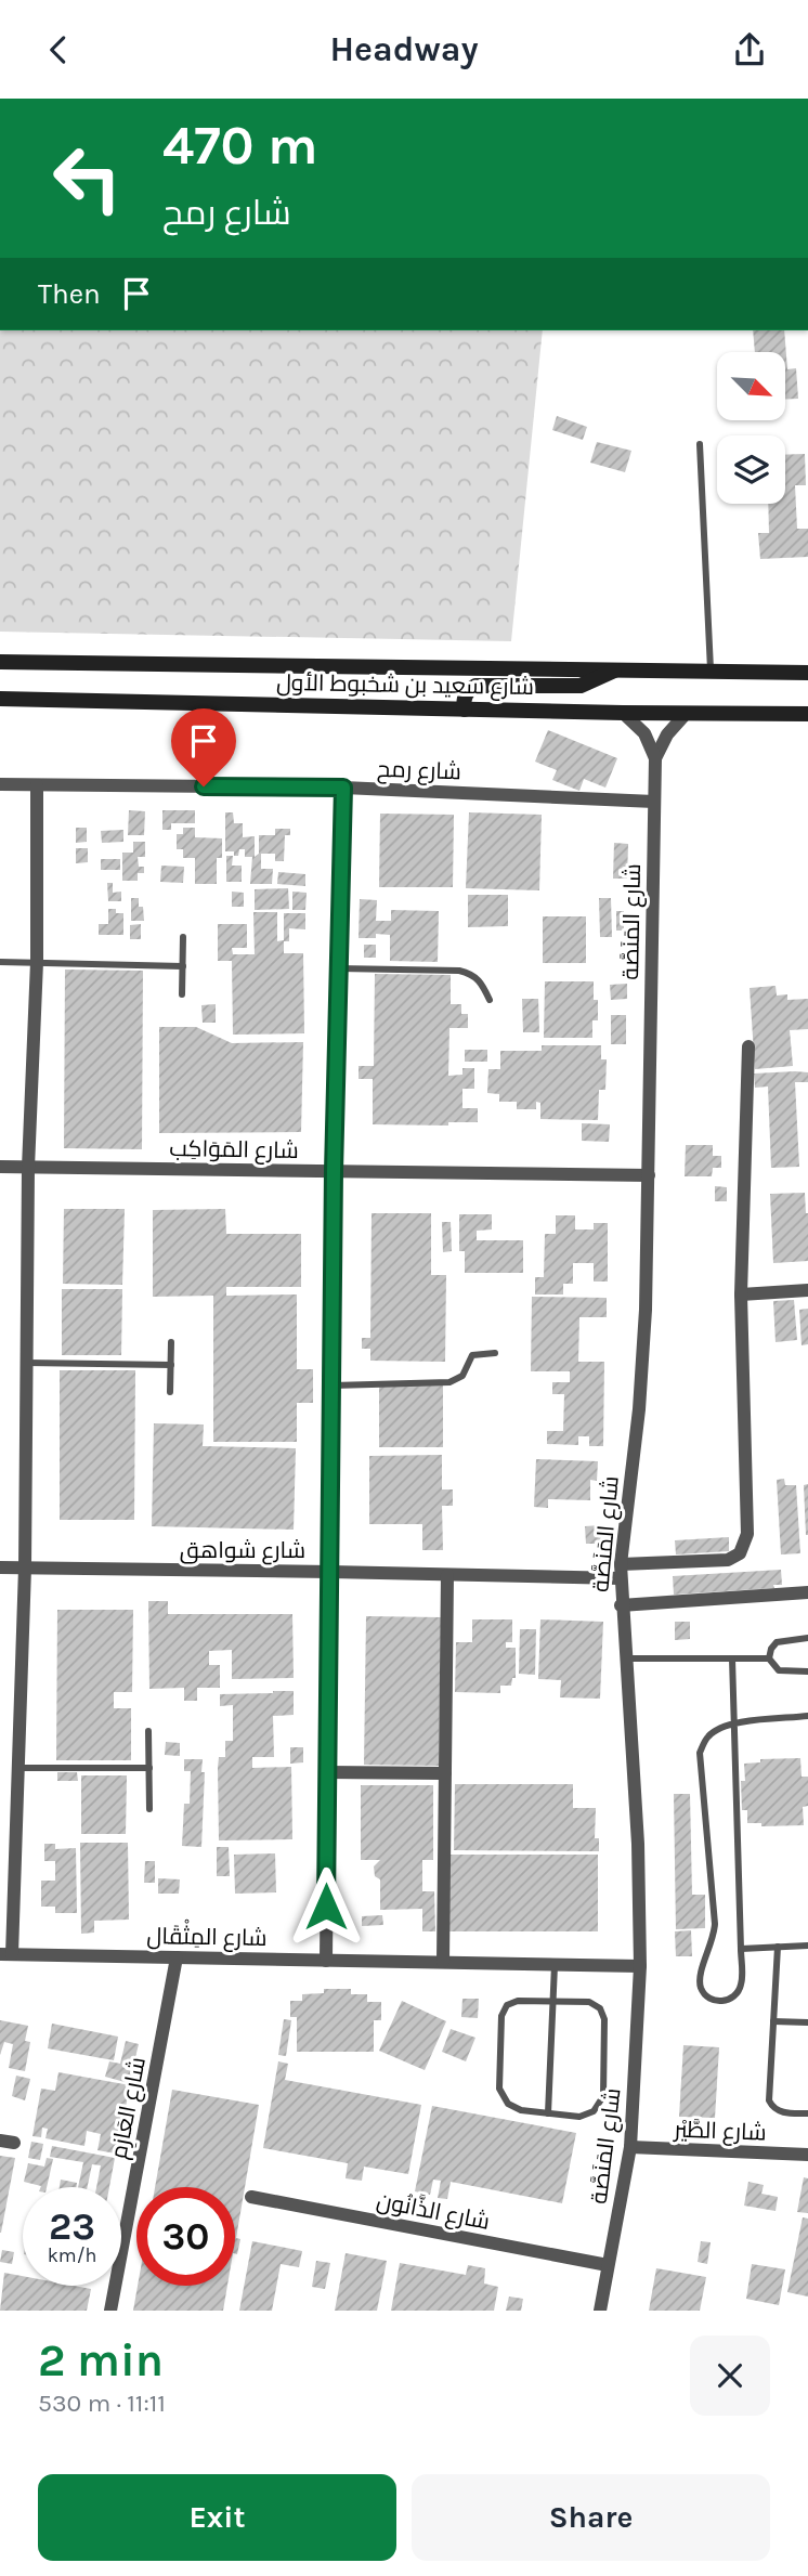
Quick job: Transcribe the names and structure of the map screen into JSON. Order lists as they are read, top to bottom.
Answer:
{
  "streets": {
    "main road": ["شارع سعيد بن شخبوط الأول"],
    "street": [
      "شارع رمح",
      "شارع المَنَصَّة",
      "شارع المَوَاكِب",
      "شارع شواهق",
      "شارع المِثْقَال",
      "شارع العَازِم",
      "شارع الطَّيْر",
      "شارع الذَّانُون"
    ]
  },
  "crossings": [
    ["شارع سعيد بن شخبوط الأول", "شارع المَنَصَّة"],
    ["شارع رمح", "شارع المَنَصَّة"],
    ["شارع المَنَصَّة", "شارع المَوَاكِب"],
    ["شارع المَنَصَّة", "شارع شواهق"],
    ["شارع المَنَصَّة", "شارع المِثْقَال"],
    ["شارع المَنَصَّة", "شارع الطَّيْر"],
    ["شارع المَنَصَّة", "شارع الذَّانُون"],
    ["شارع المِثْقَال", "شارع العَازِم"]
  ],
  "north": "bottom right",
  "page": {
    "header": "Headway",
    "turn": ["470 m", "شارع رمح"],
    "then": "Then",
    "speed": "23 km/h",
    "limit": "30",
    "heading": ["2 min", "530 m · 11:11"],
    "buttons": ["Exit", "Share"]
  }
}
